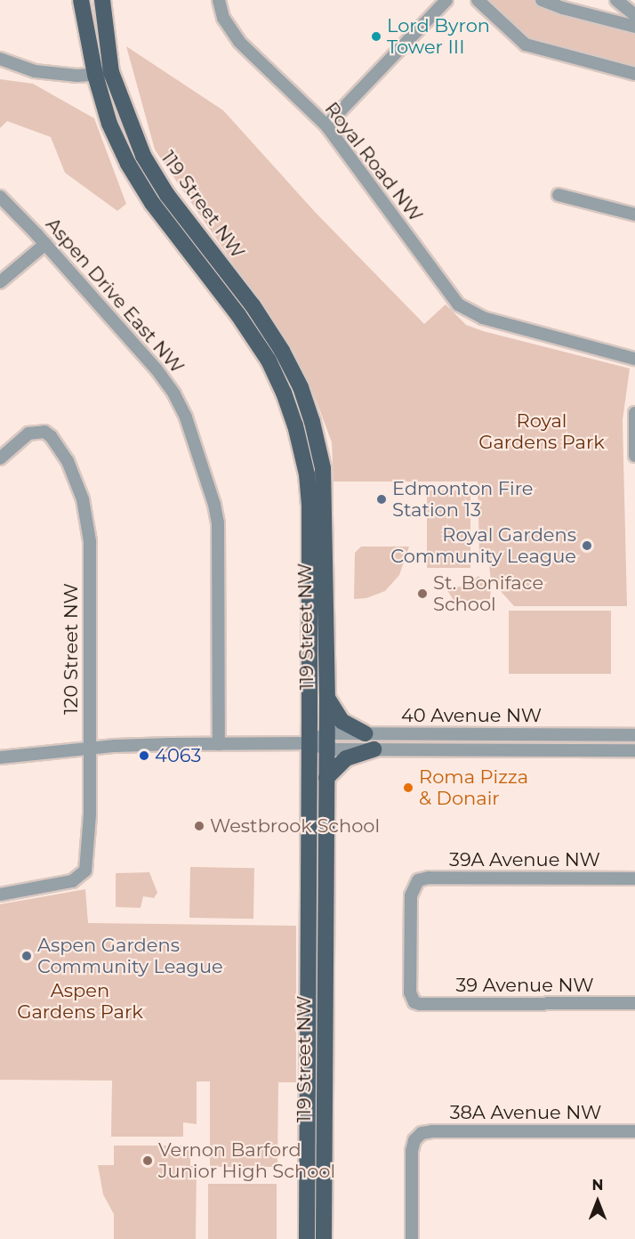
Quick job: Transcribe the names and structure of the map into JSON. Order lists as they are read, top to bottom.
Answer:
{
  "streets": {
    "main road": ["119 Street NW"],
    "street": [
      "Royal Road NW",
      "Aspen Drive East NW",
      "120 Street NW",
      "40 Avenue NW",
      "39A Avenue NW",
      "39 Avenue NW",
      "38A Avenue NW"
    ]
  },
  "crossings": [
    ["119 Street NW", "40 Avenue NW"],
    ["Aspen Drive East NW", "40 Avenue NW"],
    ["120 Street NW", "40 Avenue NW"],
    ["39A Avenue NW", "39 Avenue NW"]
  ],
  "parks": ["Royal Gardens Park", "Aspen Gardens Park"],
  "places": [
    "Lord Byron Tower III",
    "Edmonton Fire Station 13",
    "Royal Gardens Community League",
    "St. Boniface School",
    "4063",
    "Roma Pizza & Donair",
    "Westbrook School",
    "Aspen Gardens Community League",
    "Vernon Barford Junior High School"
  ],
  "north": "top"
}
